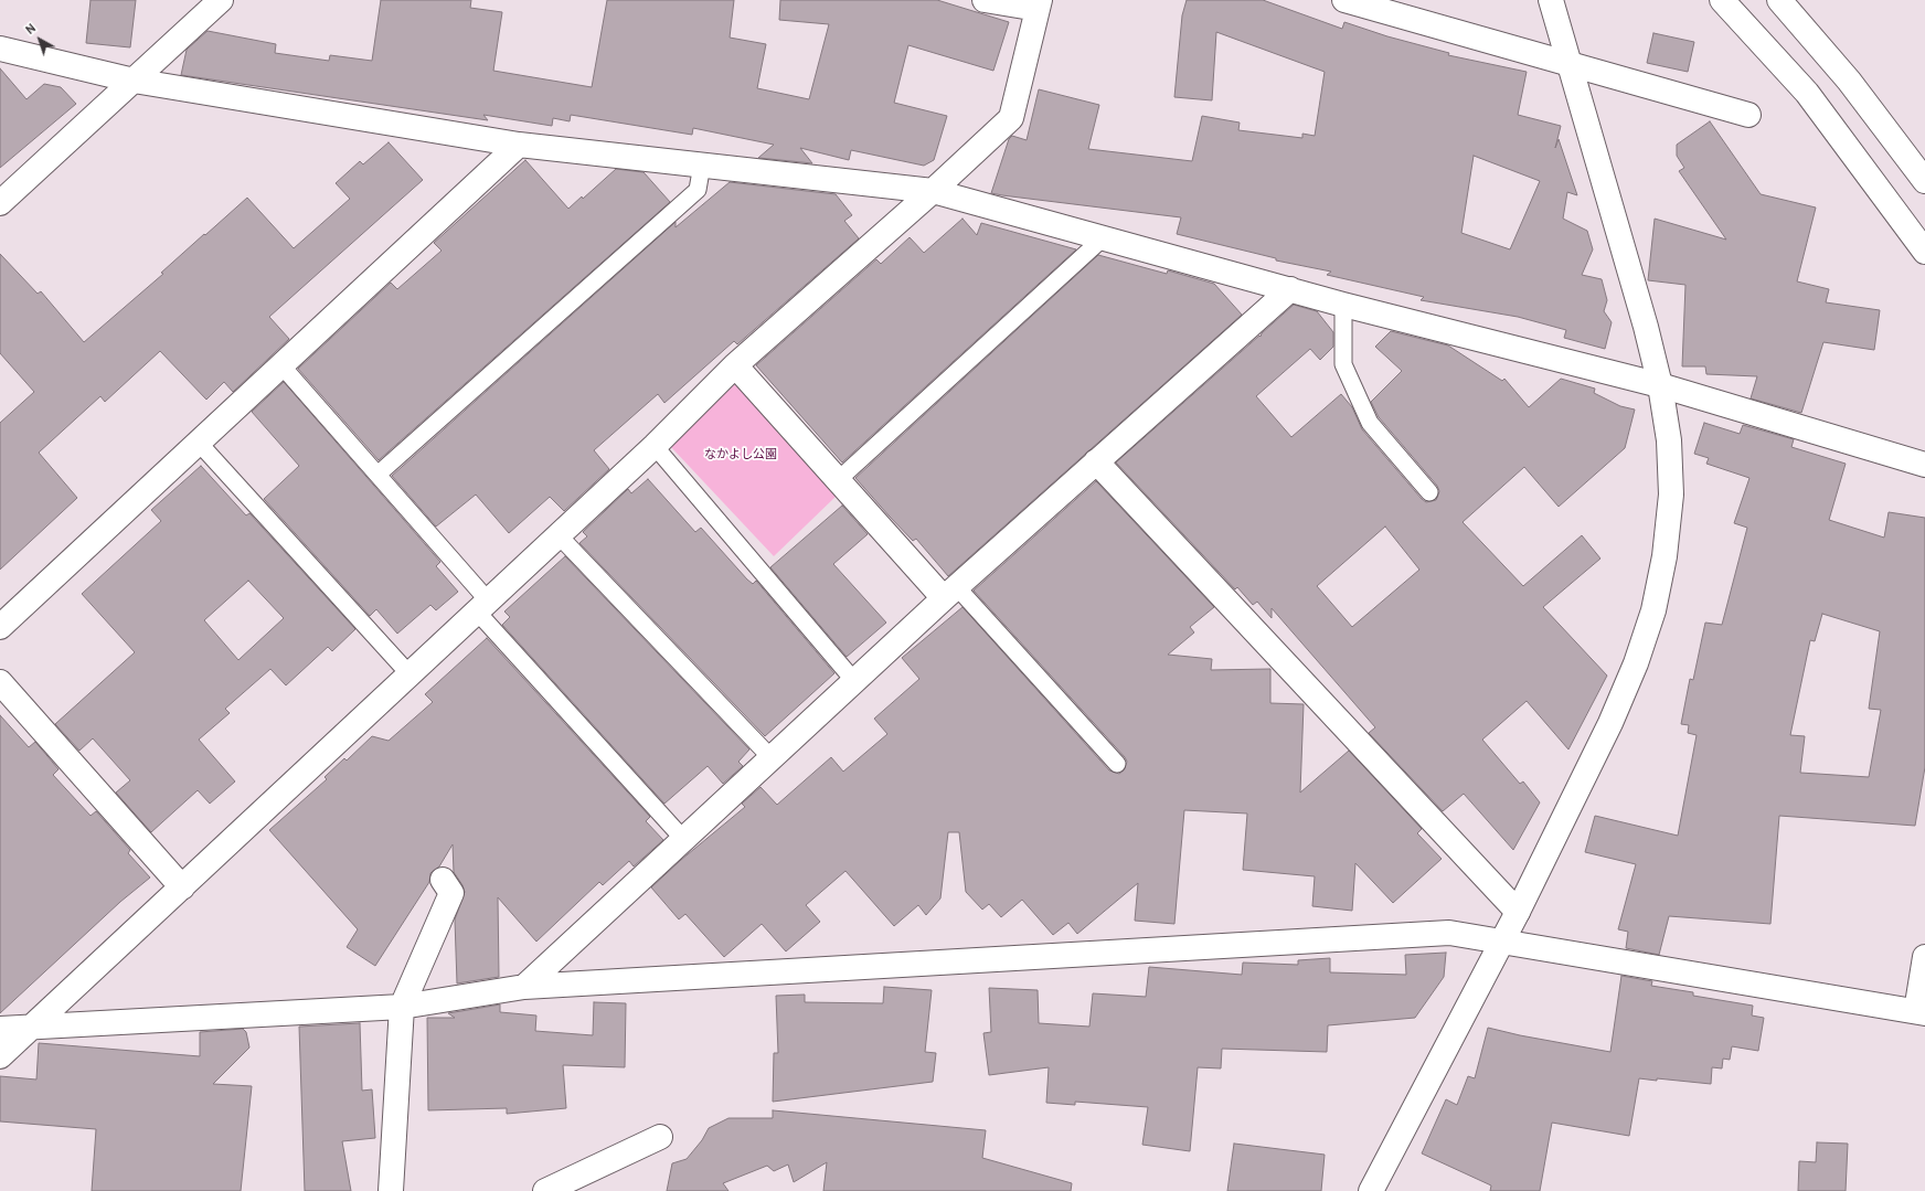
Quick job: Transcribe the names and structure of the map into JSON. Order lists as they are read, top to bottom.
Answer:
{
  "parks": ["なかよし公園"],
  "north": "top left"
}
